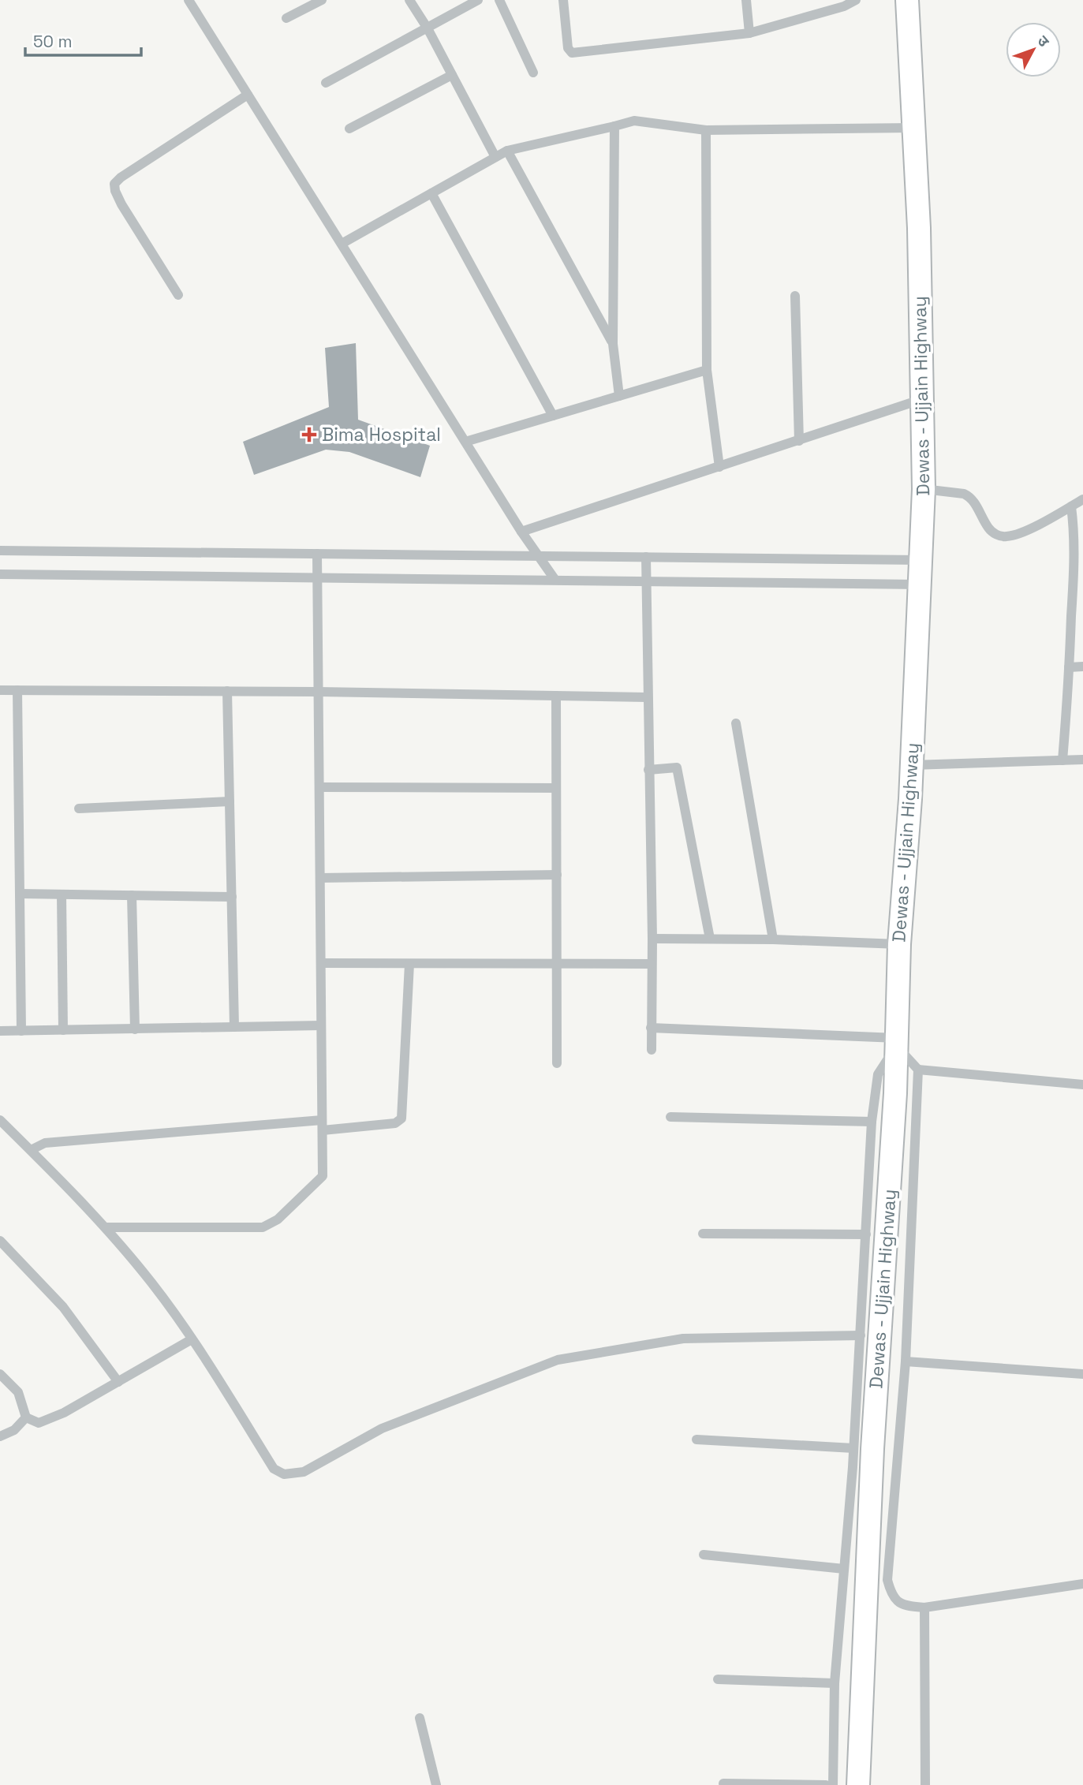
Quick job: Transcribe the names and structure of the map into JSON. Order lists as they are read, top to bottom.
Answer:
{
  "streets": {
    "main road": ["Dewas - Ujjain Highway"]
  },
  "places": {
    "health": ["Bima Hospital"]
  },
  "scale_bar": "50 m",
  "north": "top right"
}
